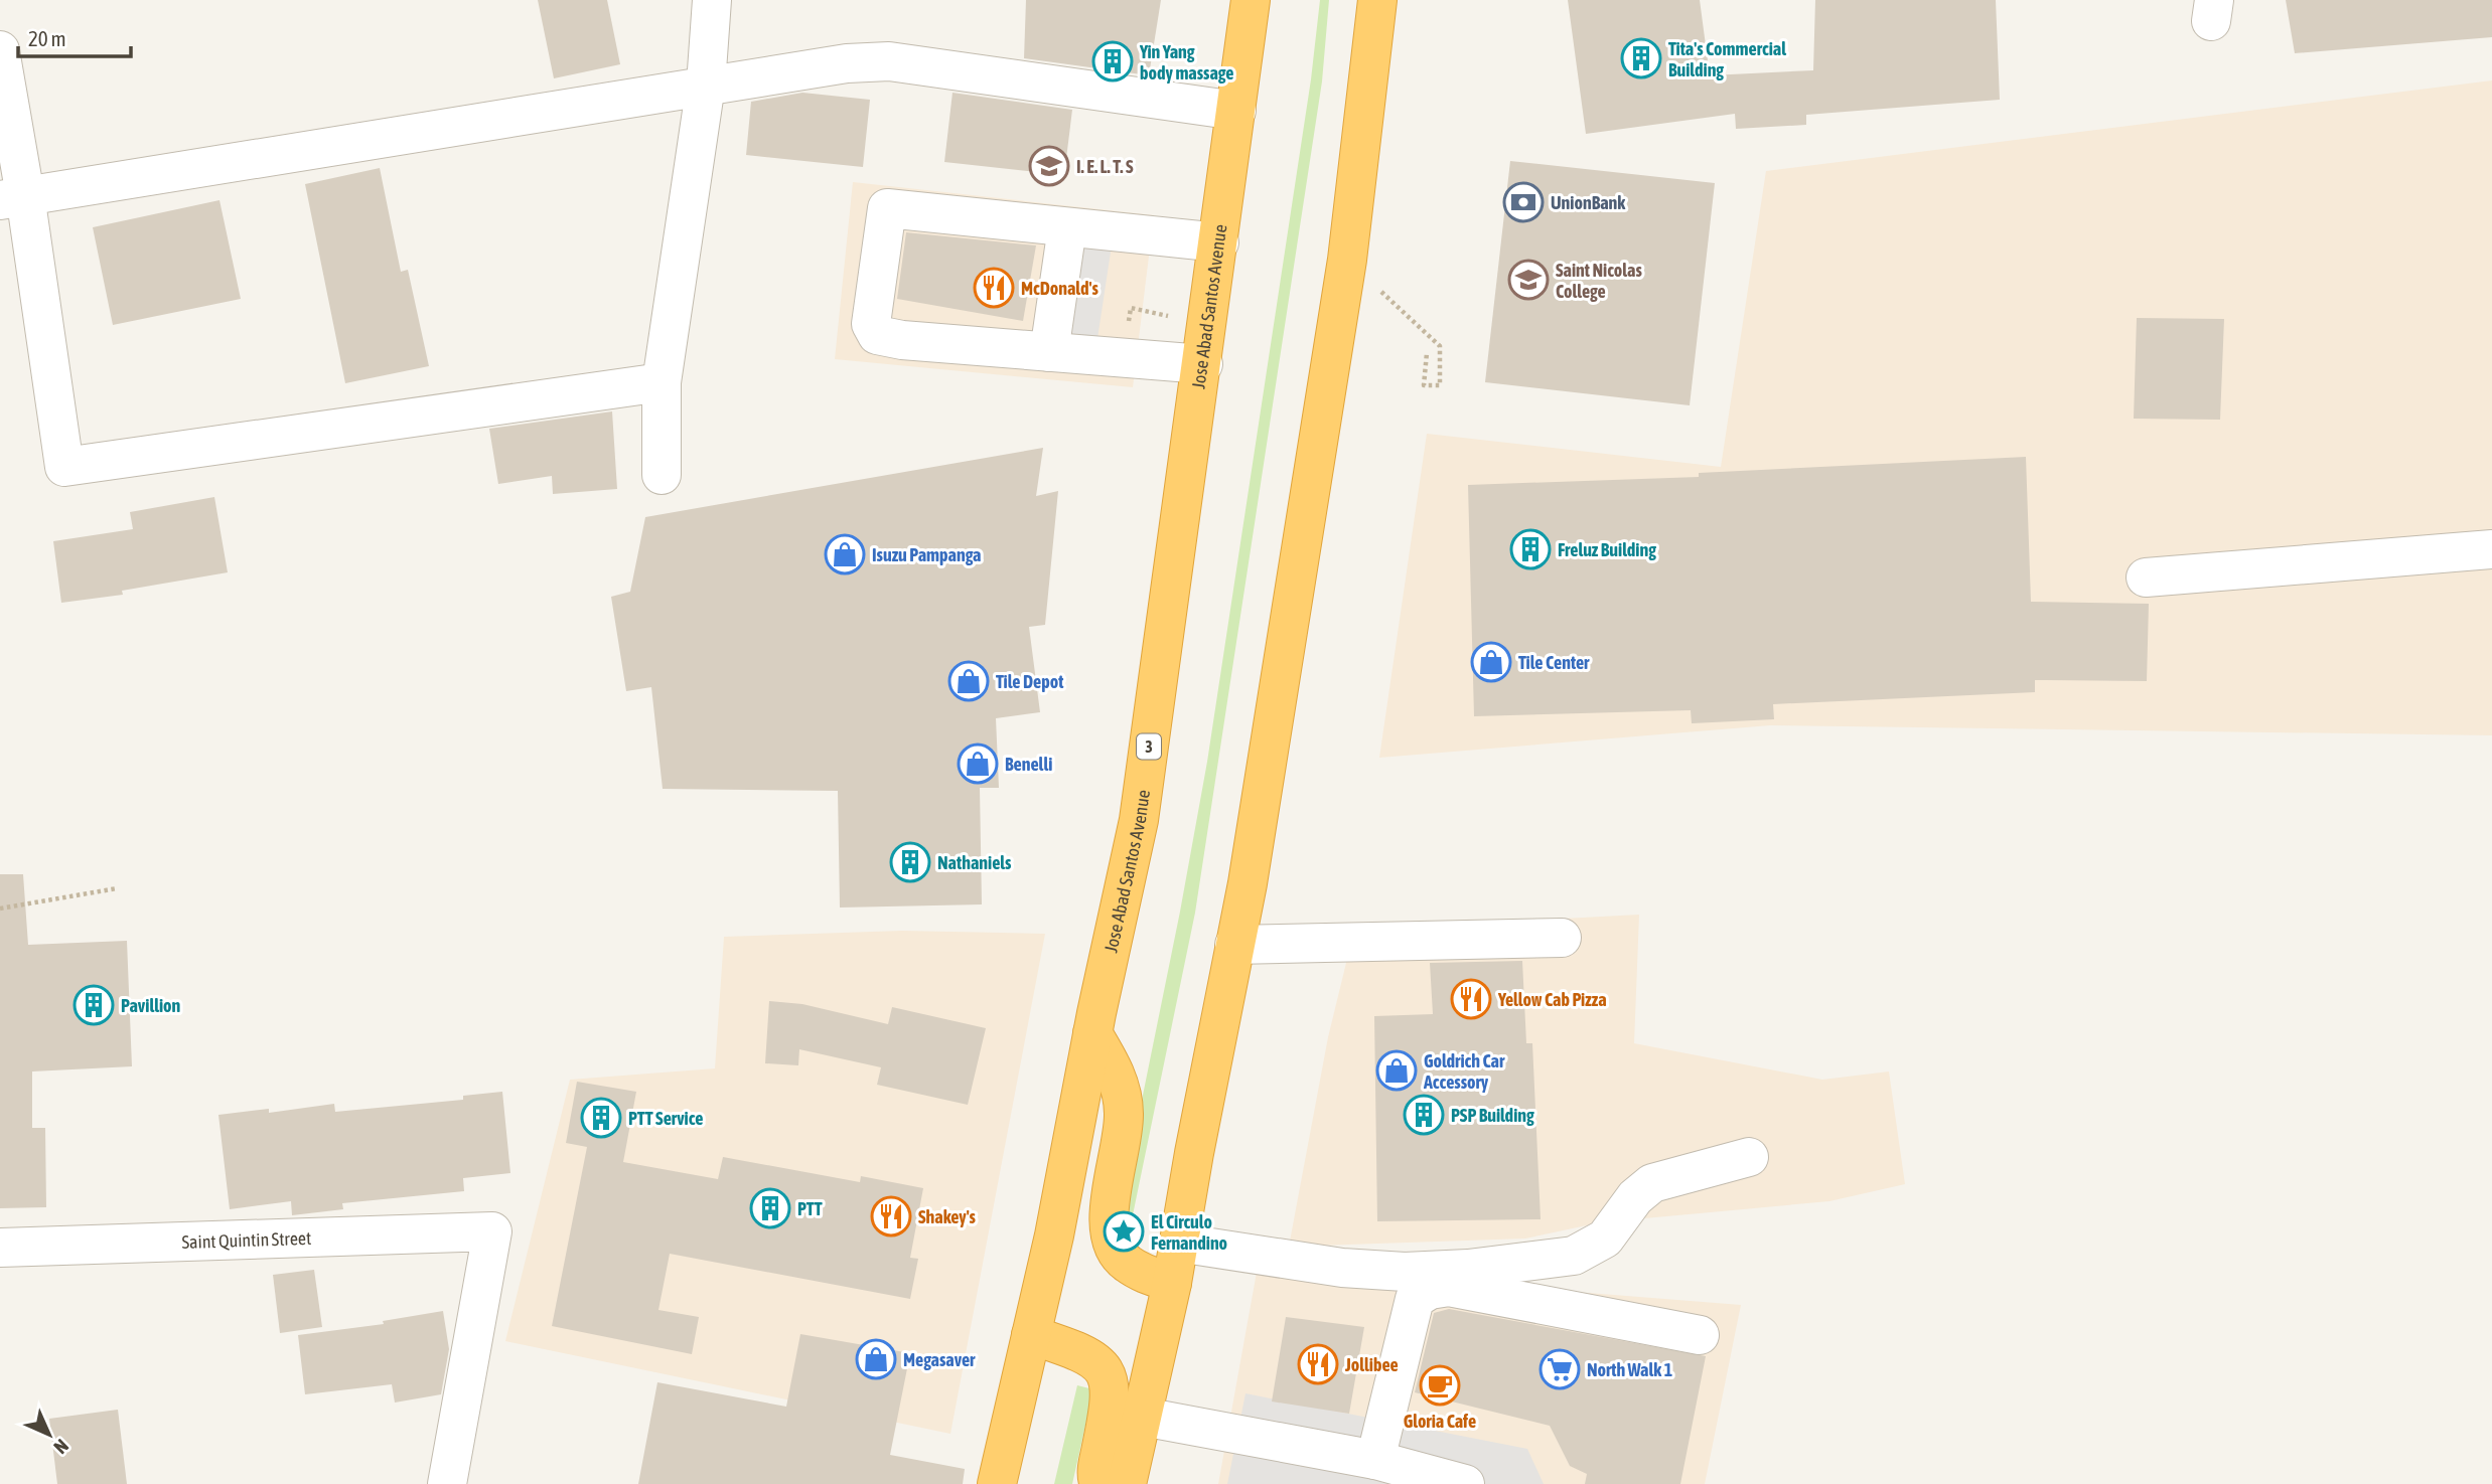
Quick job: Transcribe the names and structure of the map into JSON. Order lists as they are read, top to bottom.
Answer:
{
  "streets": {
    "highway": ["Jose Abad Santos Avenue", "3"],
    "street": ["Saint Quintin Street"]
  },
  "places": {
    "building": [
      "Tita's Commercial Building",
      "Yin Yang body massage",
      "Freluz Building",
      "Nathaniels",
      "Pavillion",
      "PSP Building",
      "PTT Service",
      "PTT"
    ],
    "school or university": ["I. E. L. T. S", "Saint Nicolas College"],
    "bank": ["UnionBank"],
    "restaurant": [
      "McDonald's",
      "Yellow Cab Pizza",
      "Shakey's",
      "Jollibee"
    ],
    "shop": [
      "Isuzu Pampanga",
      "Tile Center",
      "Tile Depot",
      "Benelli",
      "Goldrich Car Accessory",
      "Megasaver"
    ],
    "place": ["El Circulo Fernandino"],
    "supermarket": ["North Walk 1"],
    "cafe": ["Gloria Cafe"]
  },
  "scale_bar": "20 m",
  "north": "bottom right"
}
